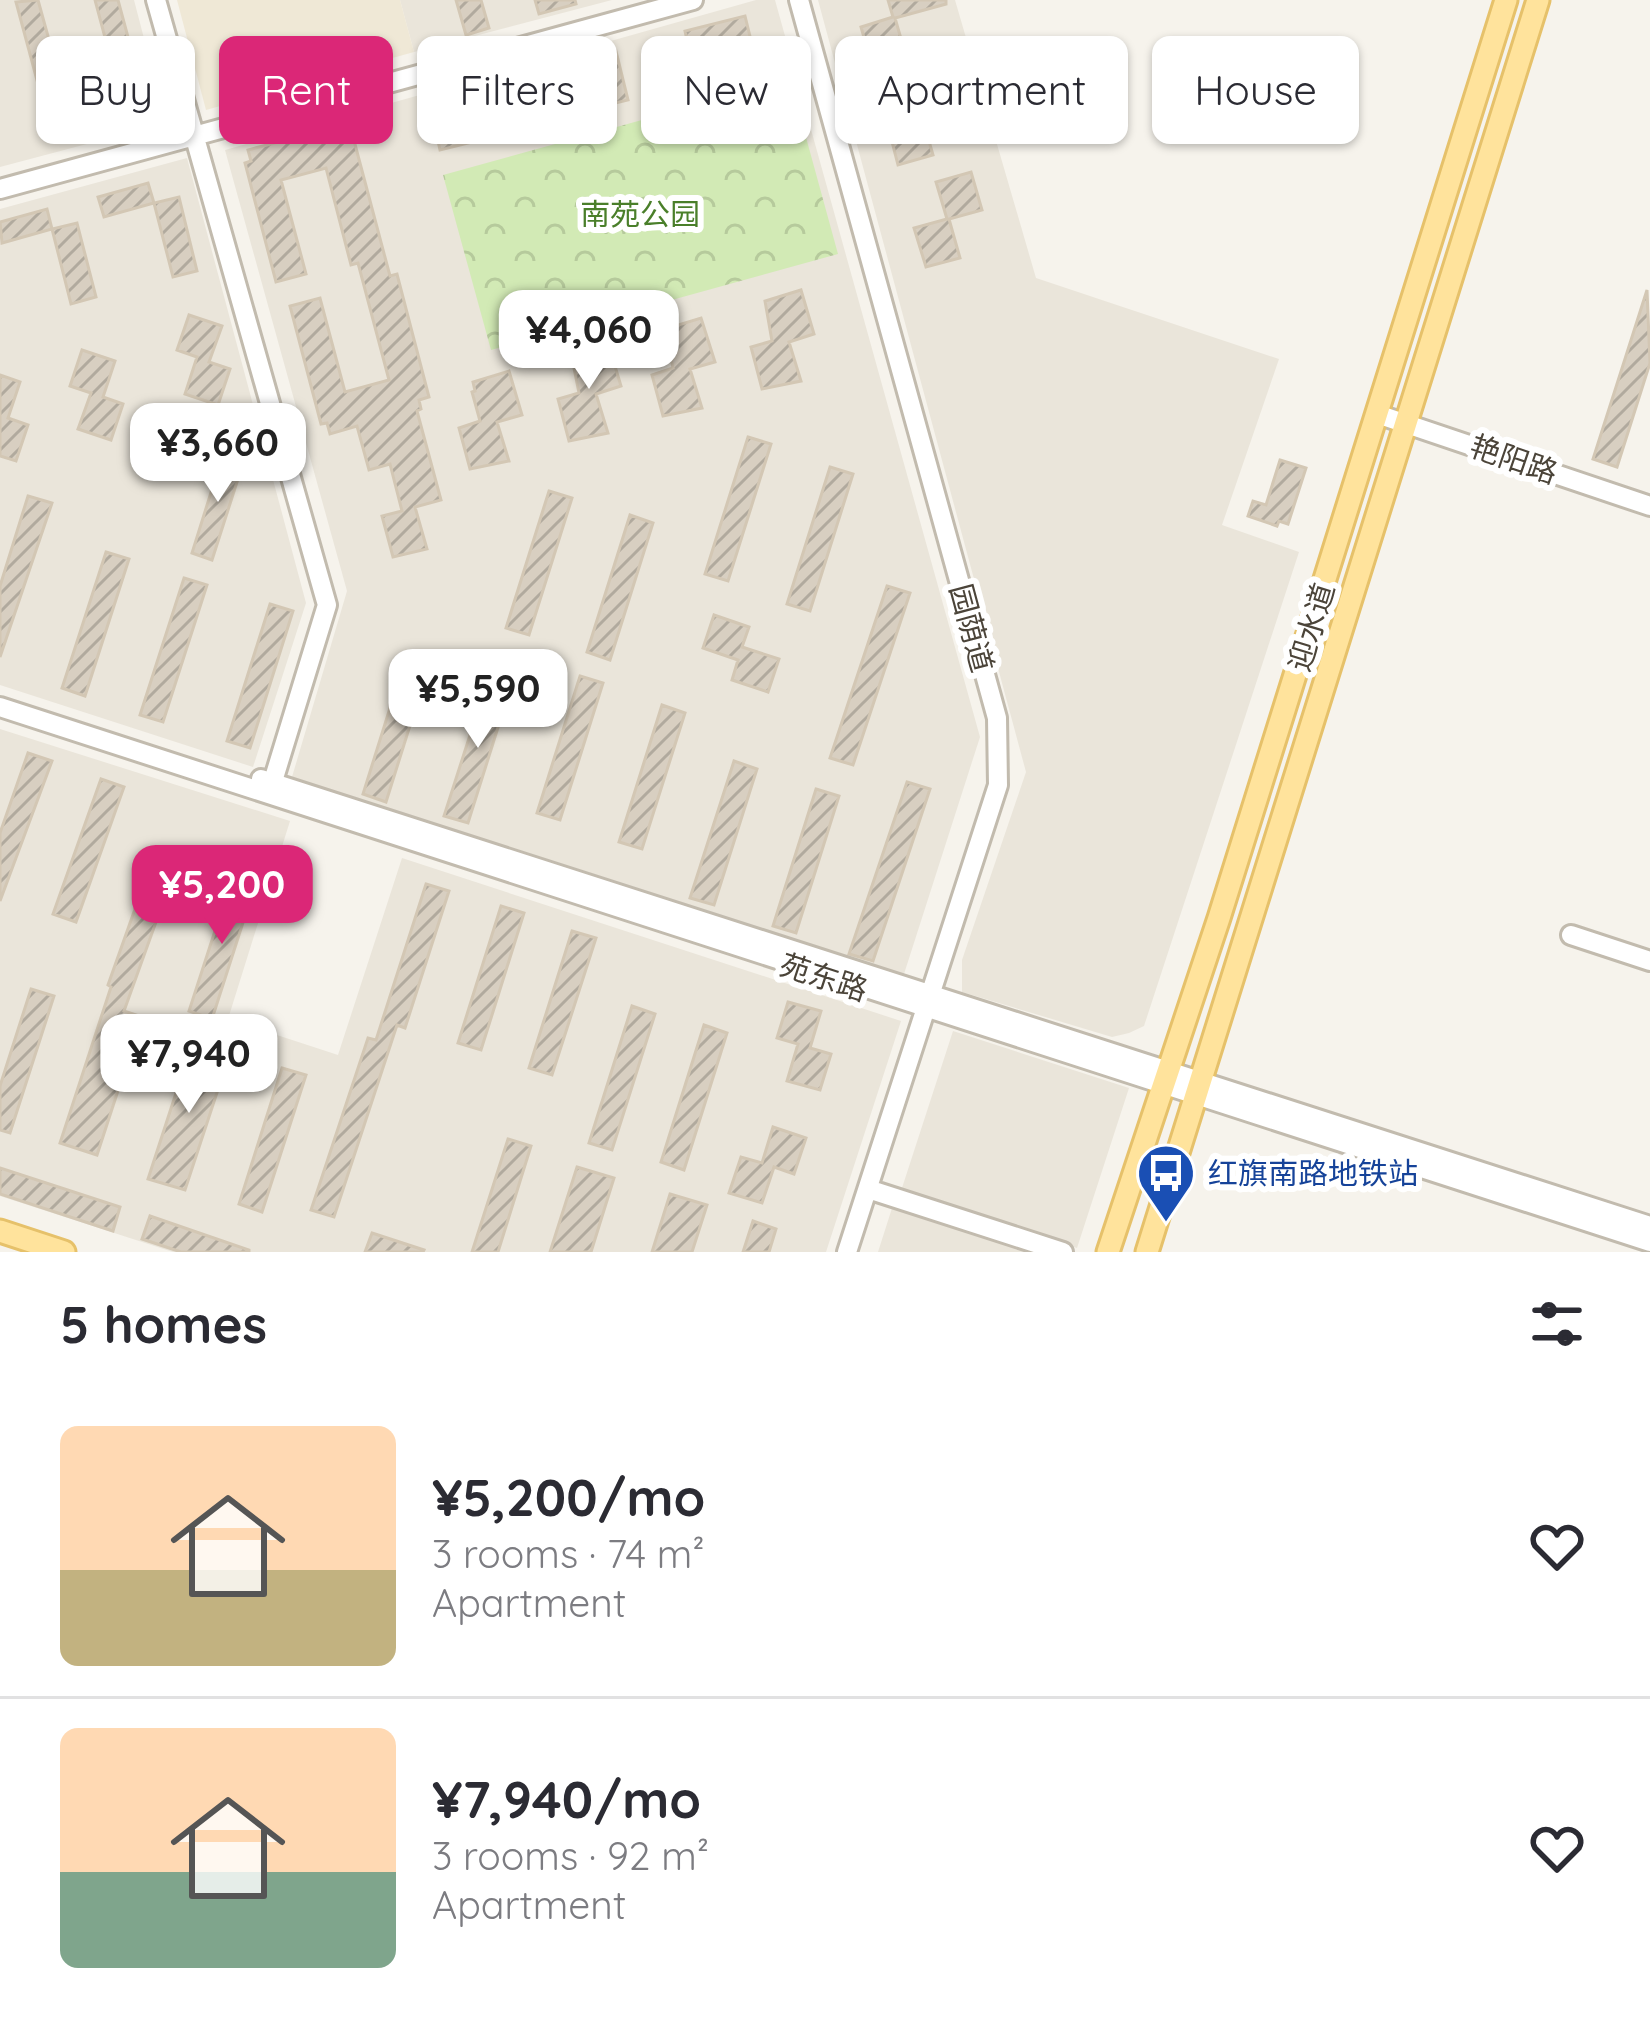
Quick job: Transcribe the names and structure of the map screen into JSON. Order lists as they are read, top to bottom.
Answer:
{
  "streets": {
    "main road": ["迎水道"],
    "street": ["艳阳路", "园荫道", "苑东路"]
  },
  "crossings": [
    ["艳阳路", "迎水道"],
    ["迎水道", "苑东路"],
    ["园荫道", "苑东路"]
  ],
  "parks": ["南苑公园"],
  "places": {
    "bus stop": ["红旗南路地铁站"]
  },
  "page": {
    "chip": [
      "Buy",
      "Rent",
      "Filters",
      "New",
      "Apartment",
      "House"
    ],
    "price": [
      "¥4,060",
      "¥3,660",
      "¥5,590",
      "¥5,200",
      "¥7,940"
    ],
    "heading": "5 homes",
    "list": [
      {
        "name": "¥5,200/mo",
        "note": "3 rooms · 74 m² · Apartment"
      },
      {
        "name": "¥7,940/mo",
        "note": "3 rooms · 92 m² · Apartment"
      }
    ]
  }
}
